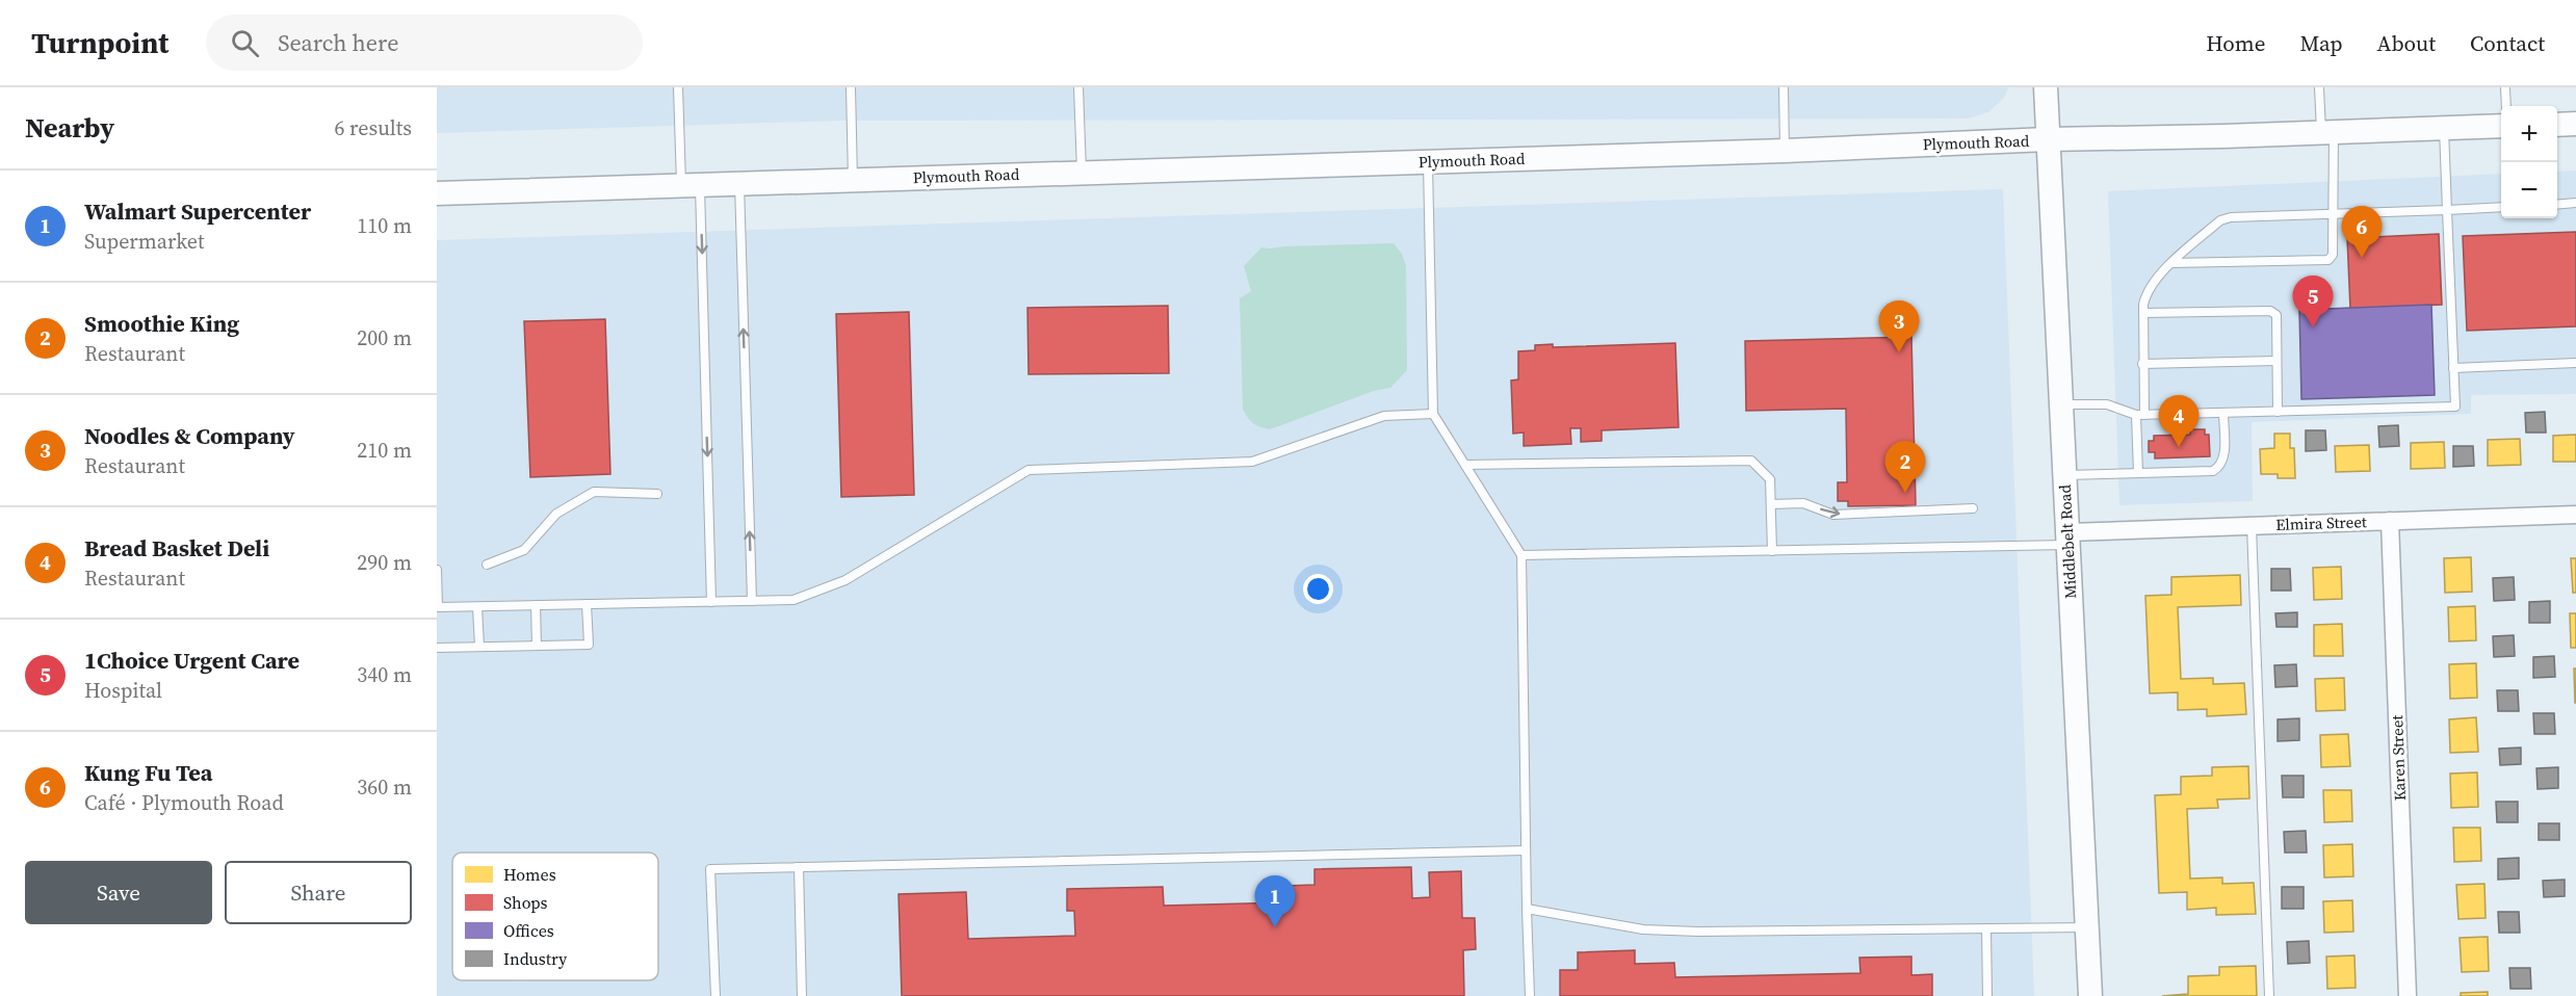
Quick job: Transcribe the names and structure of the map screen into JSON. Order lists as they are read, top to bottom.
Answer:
{
  "streets": {
    "main road": ["Plymouth Road", "Middlebelt Road"],
    "street": ["Elmira Street", "Karen Street"]
  },
  "crossings": [
    ["Plymouth Road", "Middlebelt Road"],
    ["Elmira Street", "Middlebelt Road"],
    ["Elmira Street", "Karen Street"]
  ],
  "legend": [
    "Homes",
    "Shops",
    "Offices",
    "Industry"
  ],
  "page": {
    "header": "Turnpoint",
    "search": "Search here",
    "nav": [
      "Home",
      "Map",
      "About",
      "Contact"
    ],
    "heading": ["Nearby", "6 results"],
    "map_buttons": ["+", "−"],
    "list": [
      {
        "mark": "1",
        "name": "Walmart Supercenter",
        "note": "Supermarket",
        "value": "110 m"
      },
      {
        "mark": "2",
        "name": "Smoothie King",
        "note": "Restaurant",
        "value": "200 m"
      },
      {
        "mark": "3",
        "name": "Noodles & Company",
        "note": "Restaurant",
        "value": "210 m"
      },
      {
        "mark": "4",
        "name": "Bread Basket Deli",
        "note": "Restaurant",
        "value": "290 m"
      },
      {
        "mark": "5",
        "name": "1Choice Urgent Care",
        "note": "Hospital",
        "value": "340 m"
      },
      {
        "mark": "6",
        "name": "Kung Fu Tea",
        "note": "Café · Plymouth Road",
        "value": "360 m"
      }
    ],
    "pins": [
      "6",
      "5",
      "3",
      "4",
      "2",
      "1"
    ],
    "buttons": ["Save", "Share"]
  }
}
